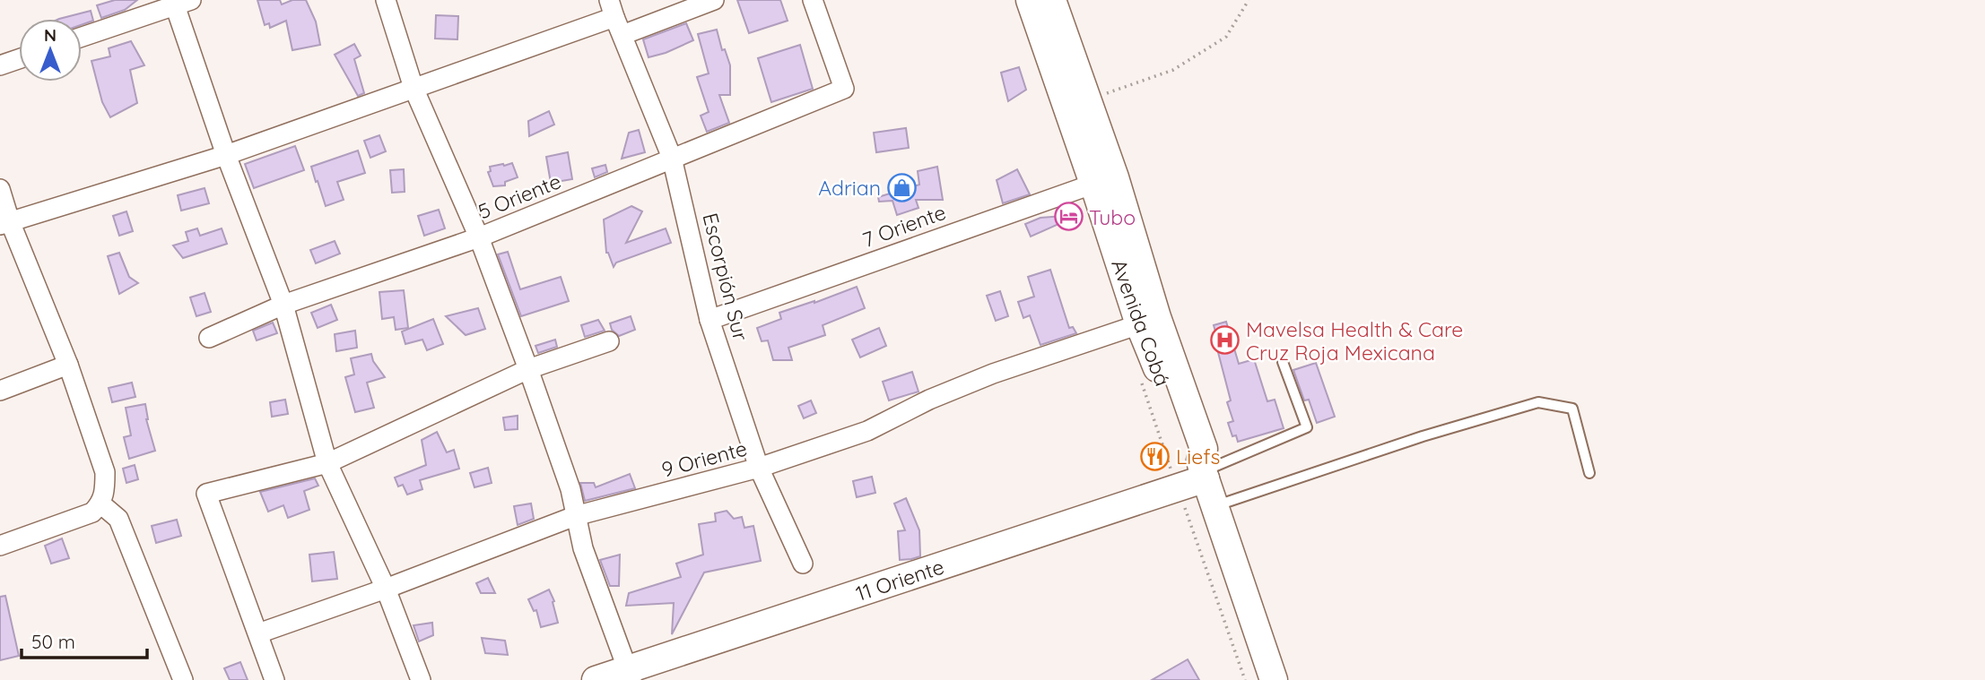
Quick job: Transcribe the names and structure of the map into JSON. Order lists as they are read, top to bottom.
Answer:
{
  "streets": {
    "main road": ["Avenida Cobá", "11 Oriente"],
    "street": [
      "5 Oriente",
      "7 Oriente",
      "Escorpión Sur",
      "9 Oriente"
    ]
  },
  "crossings": [
    ["5 Oriente", "Escorpión Sur"],
    ["7 Oriente", "Escorpión Sur"],
    ["7 Oriente", "Avenida Cobá"],
    ["Escorpión Sur", "9 Oriente"],
    ["Avenida Cobá", "9 Oriente"],
    ["Avenida Cobá", "11 Oriente"]
  ],
  "places": {
    "shop": ["Adrian"],
    "hotel": ["Tubo"],
    "hospital": ["Mavelsa Health & Care Cruz Roja Mexicana"],
    "restaurant": ["Liefs"]
  },
  "scale_bar": "50 m",
  "north": "top"
}
